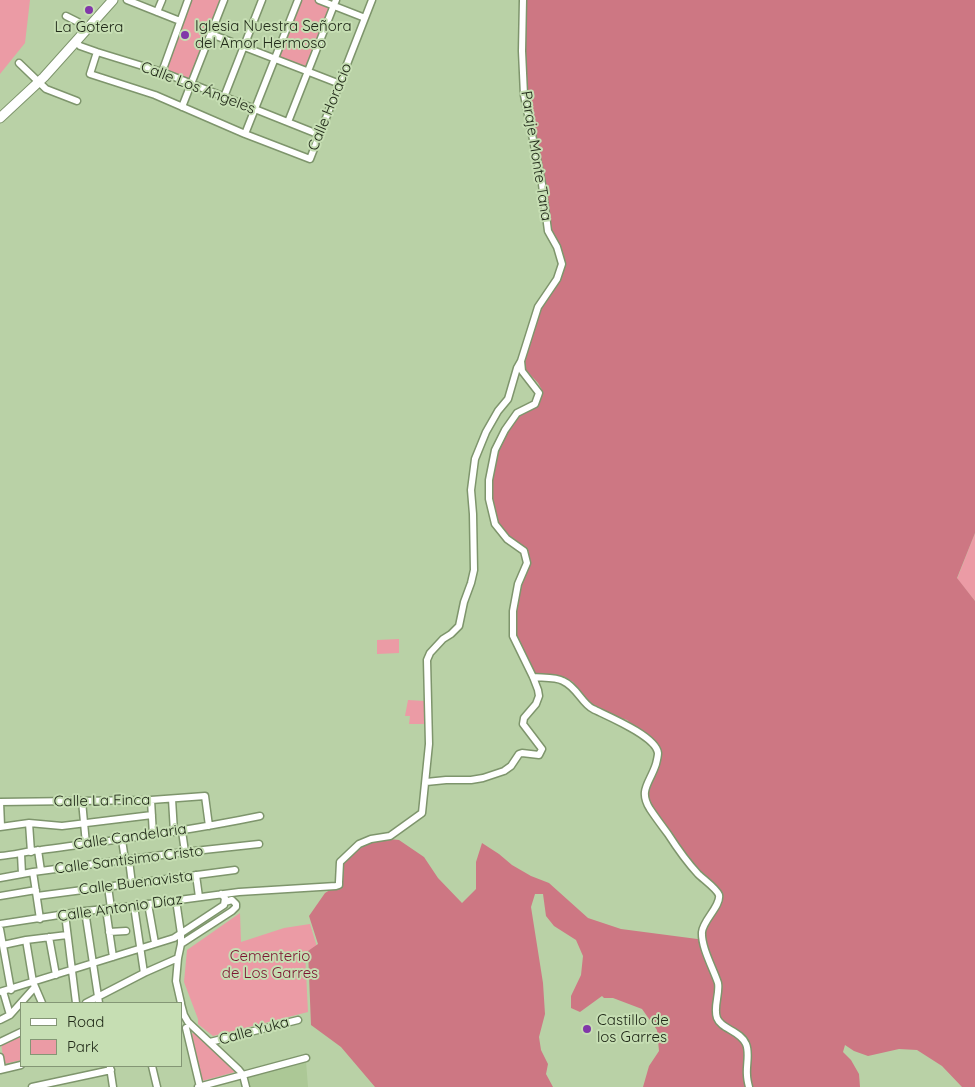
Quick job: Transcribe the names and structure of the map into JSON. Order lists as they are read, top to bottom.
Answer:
{
  "streets": {
    "street": [
      "Calle Los Ángeles",
      "Calle Horacio",
      "Paraje Monte Tana",
      "Calle La Finca",
      "Calle Candelaria",
      "Calle Santísimo Cristo",
      "Calle Buenavista",
      "Calle Antonio Díaz",
      "Calle Yuka"
    ]
  },
  "crossings": [
    ["Calle Los Ángeles", "Calle Horacio"],
    ["Paraje Monte Tana", "Calle Antonio Díaz"],
    ["Calle La Finca", "Calle Candelaria"]
  ],
  "parks": ["Cementerio de Los Garres"],
  "places": ["La Gotera", "Iglesia Nuestra Señora del Amor Hermoso", "Castillo de los Garres"],
  "legend": ["Road", "Park"]
}
